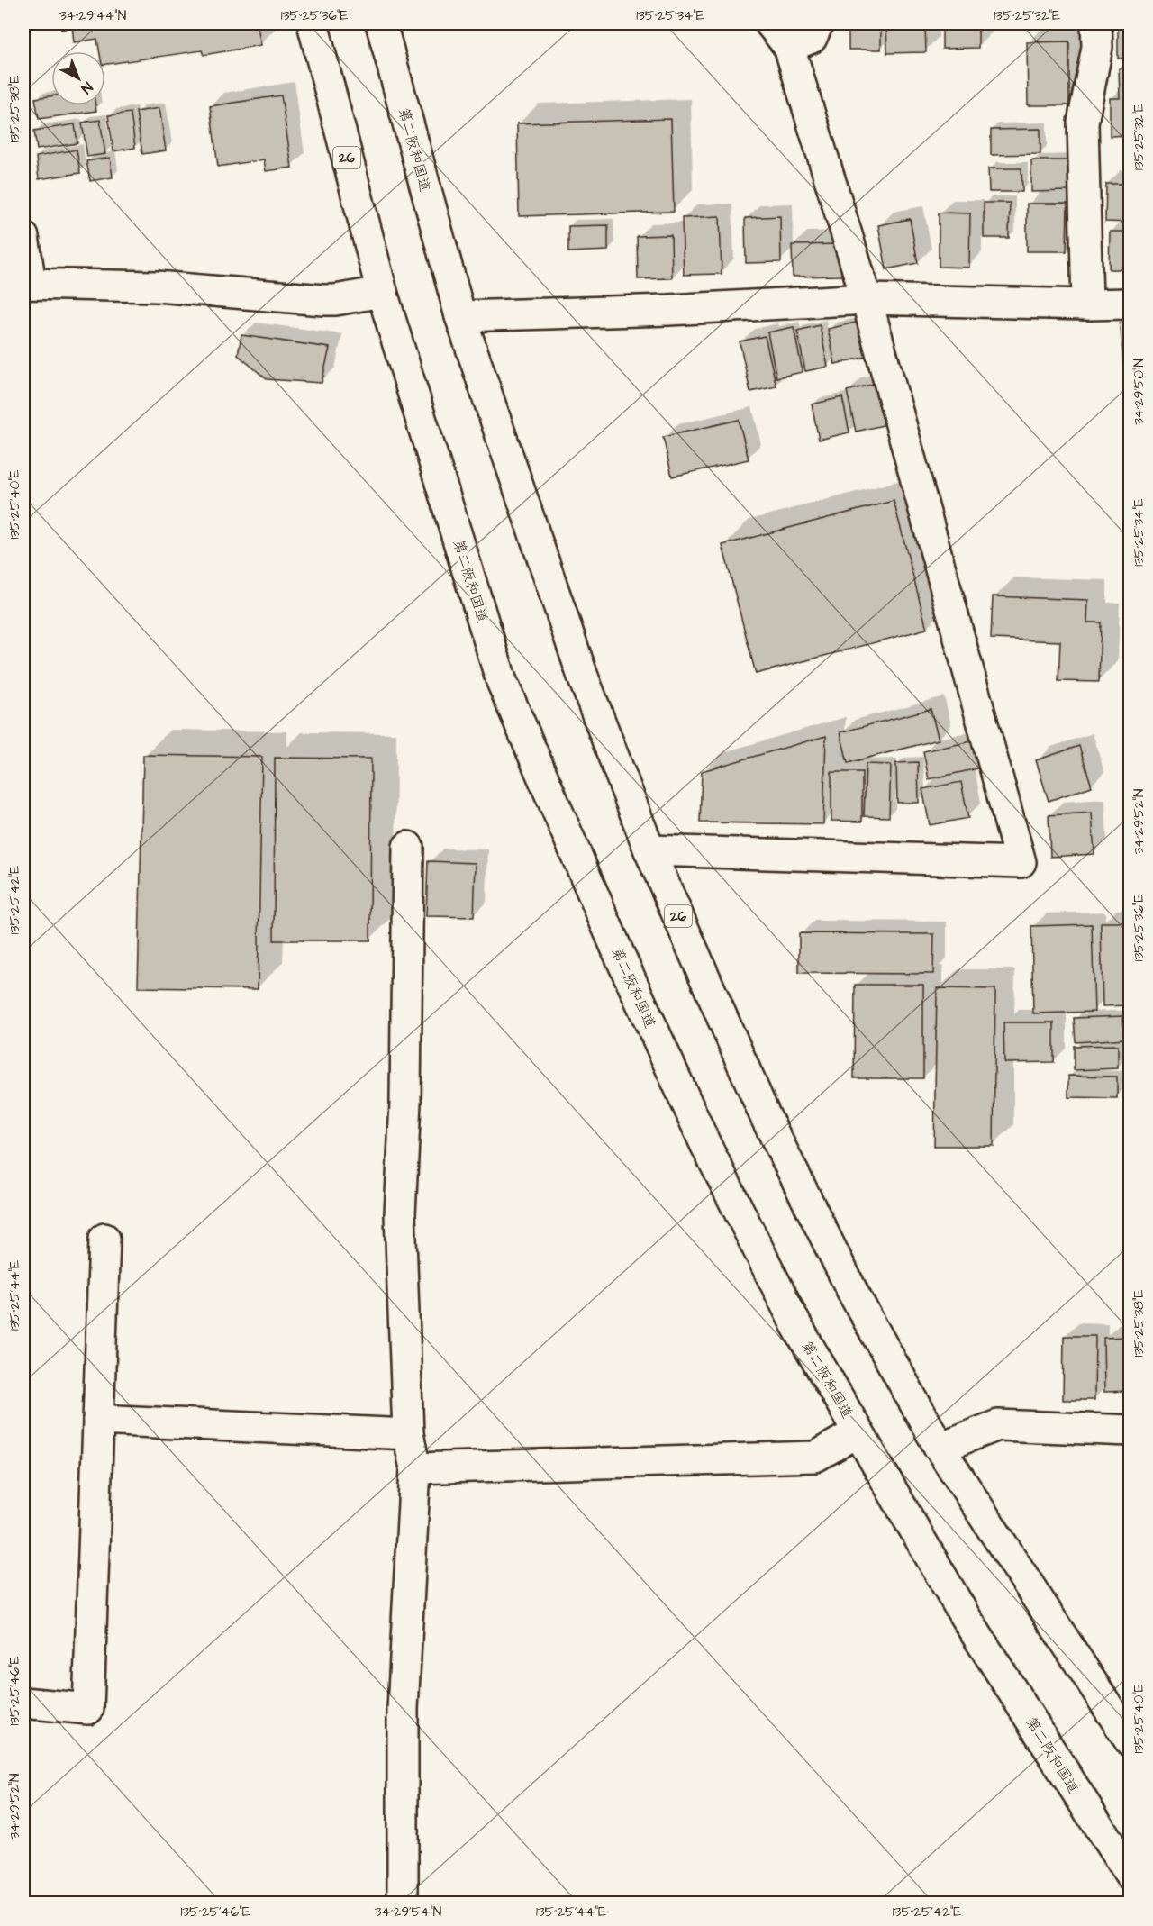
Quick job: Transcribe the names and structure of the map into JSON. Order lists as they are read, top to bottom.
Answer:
{
  "streets": {
    "main road": ["第二阪和国道", "26"]
  },
  "north": "bottom right",
  "coordinates": [
    "34°29'44\"N",
    "135°25'36\"E",
    "135°25'34\"E",
    "135°25'32\"E",
    "135°25'38\"E",
    "34°29'50\"N",
    "135°25'40\"E",
    "34°29'52\"N",
    "135°25'42\"E",
    "135°25'44\"E",
    "135°25'46\"E",
    "34°29'54\"N"
  ]
}
